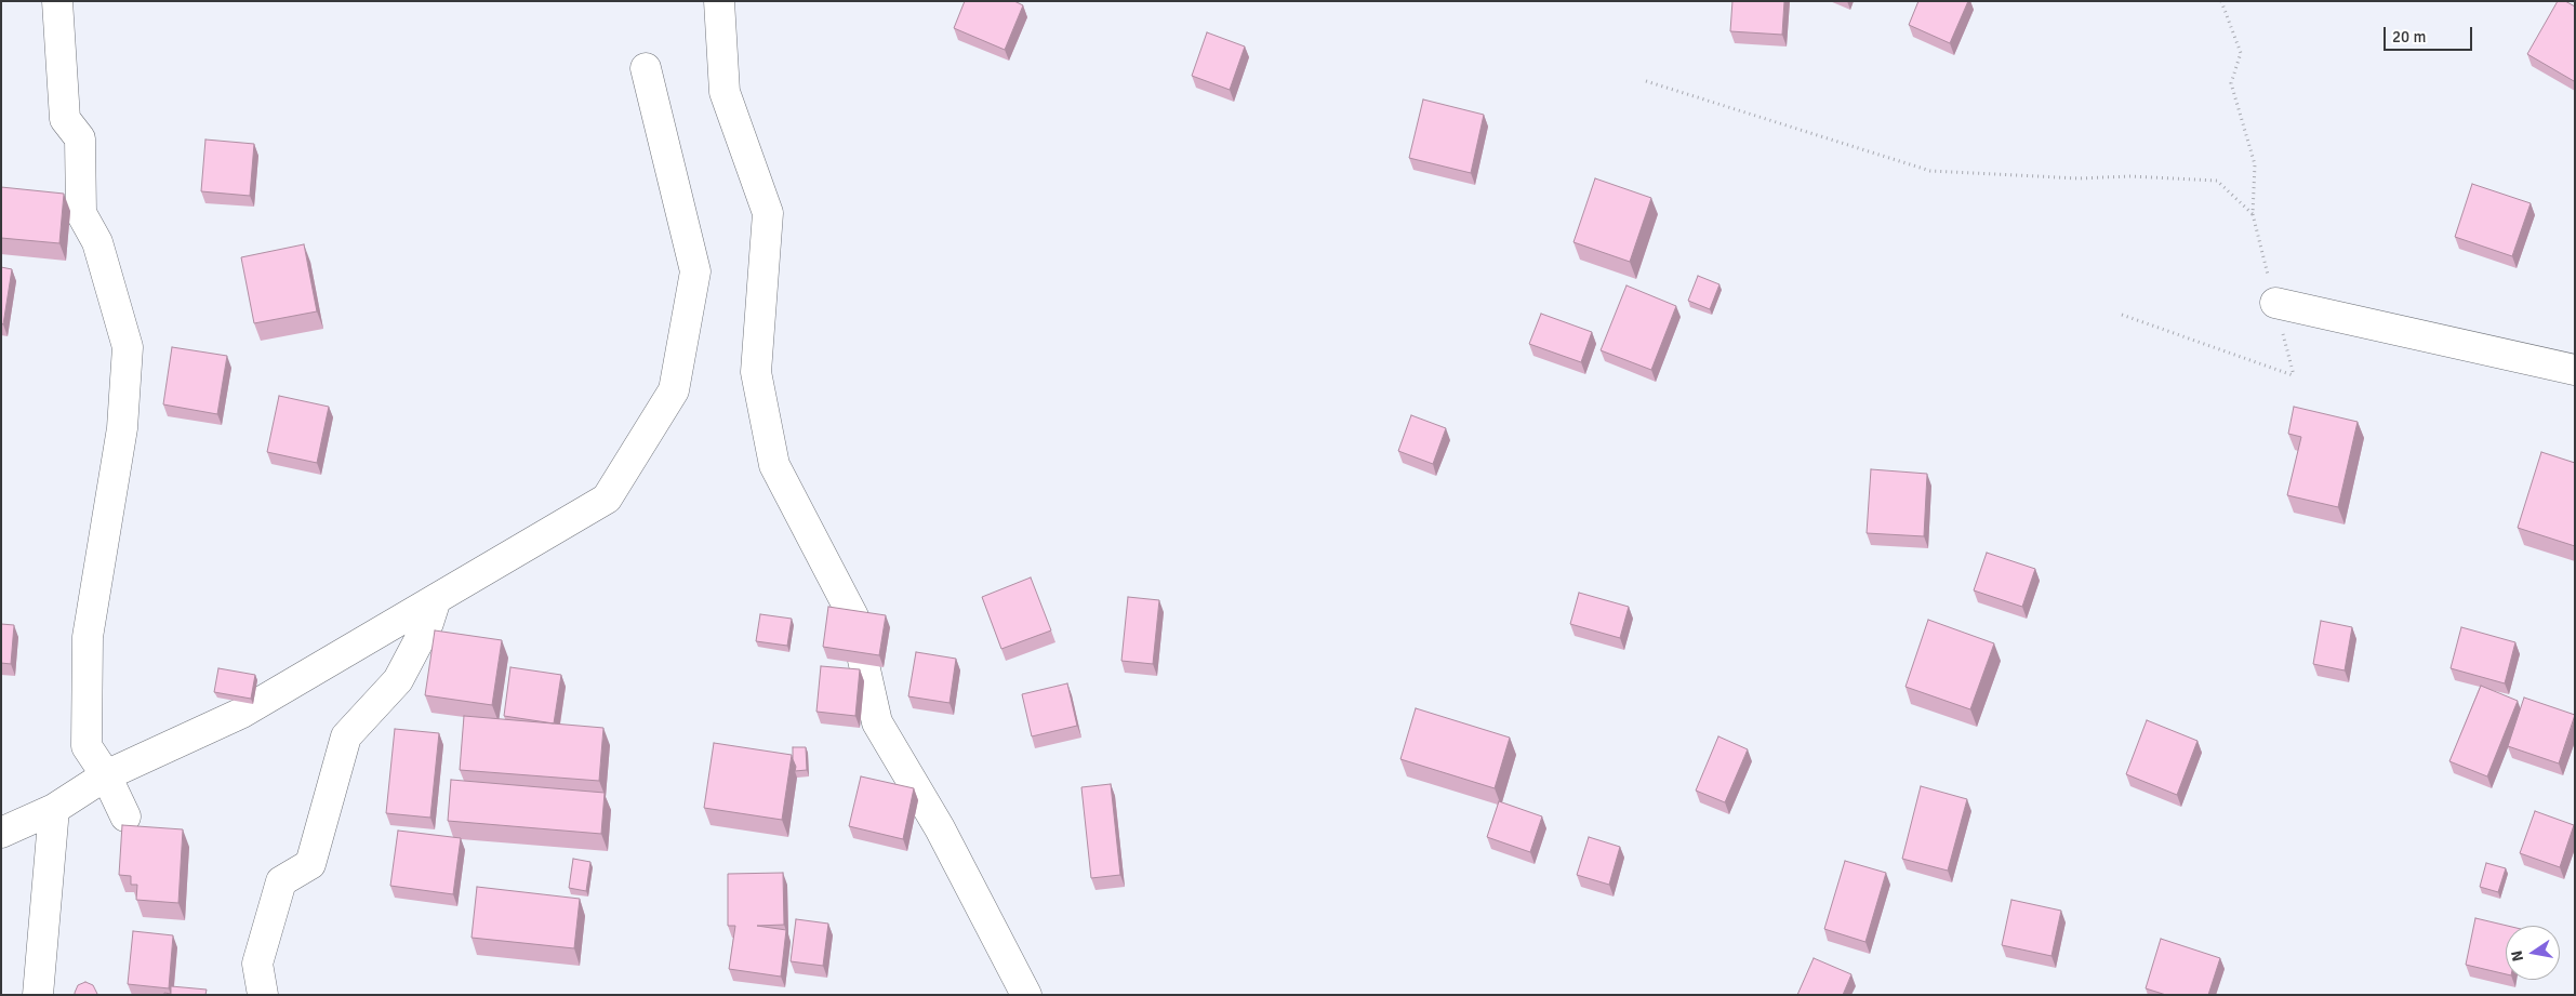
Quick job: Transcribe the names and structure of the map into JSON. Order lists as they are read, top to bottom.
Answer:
{
  "scale_bar": "20 m",
  "north": "left"
}
